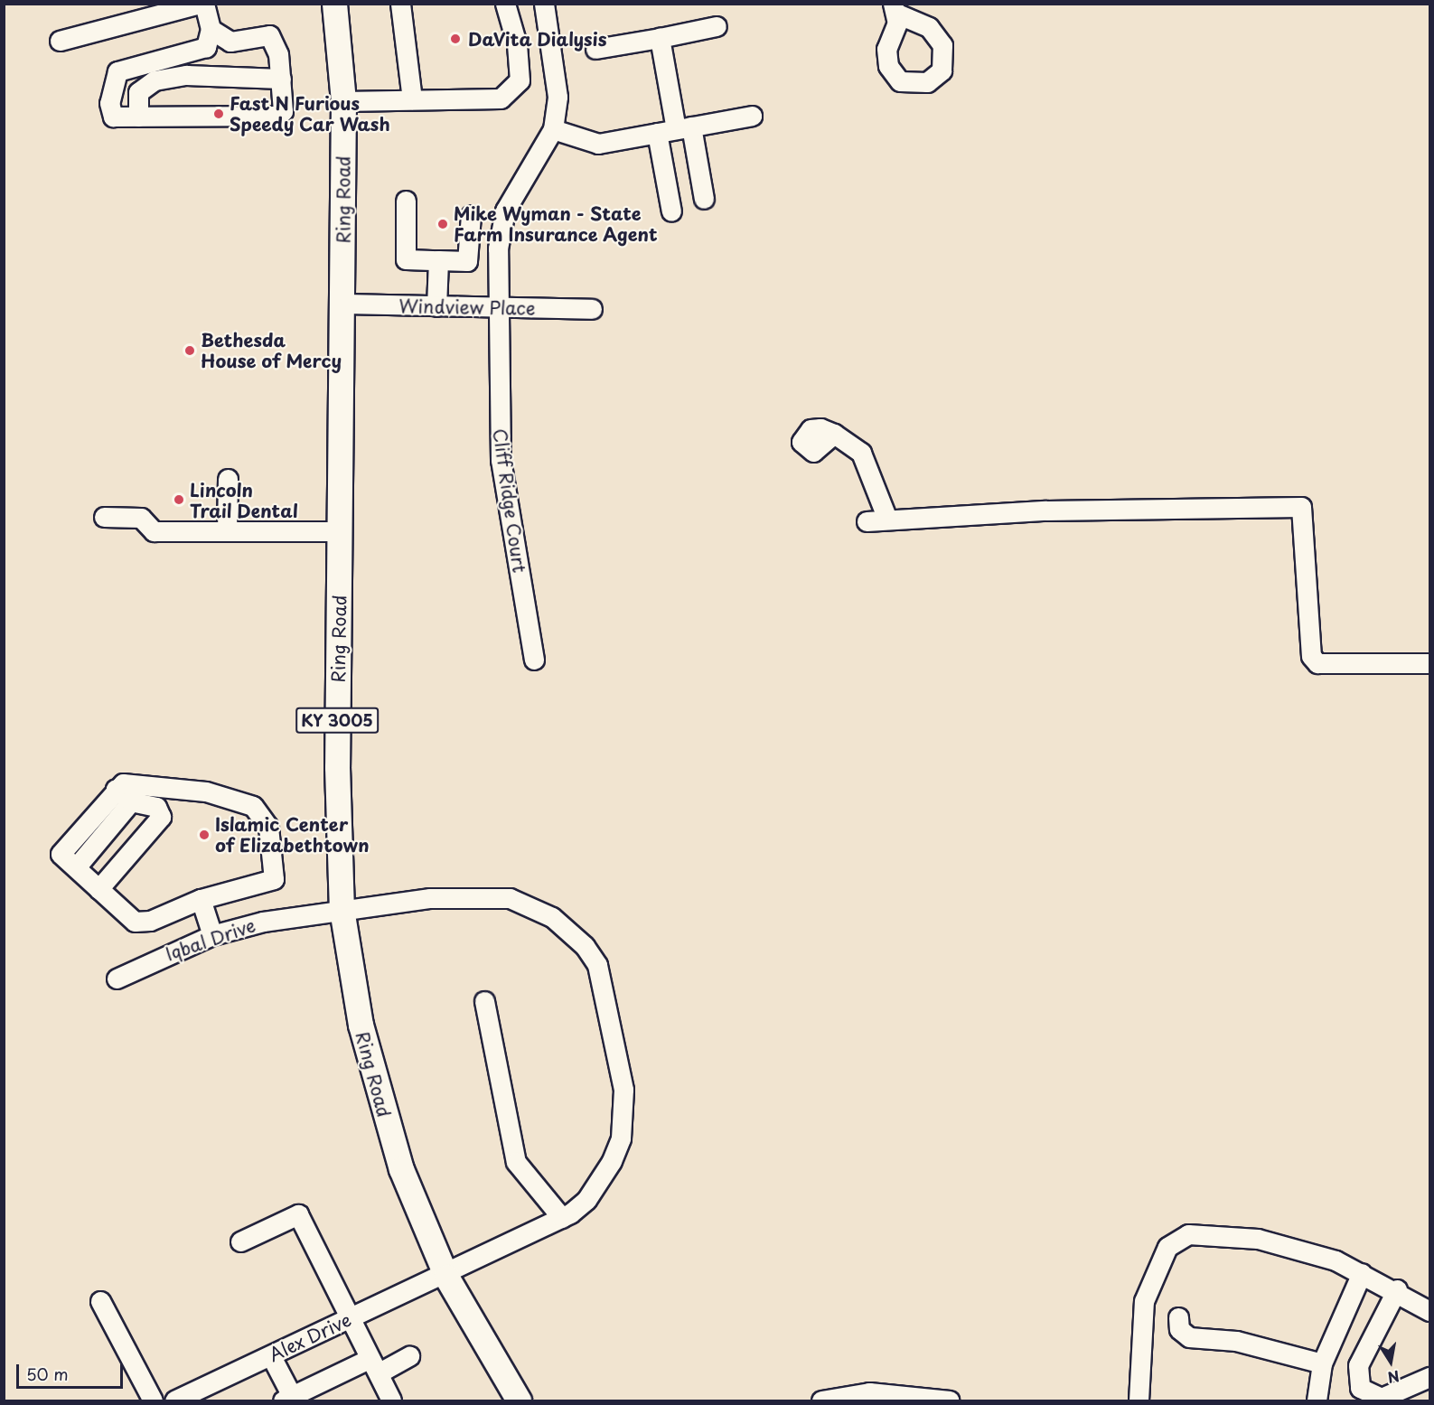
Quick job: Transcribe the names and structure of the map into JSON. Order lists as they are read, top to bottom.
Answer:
{
  "streets": {
    "main road": ["Ring Road", "KY 3005"],
    "street": [
      "Windview Place",
      "Cliff Ridge Court",
      "Iqbal Drive",
      "Alex Drive"
    ]
  },
  "crossings": [
    ["Ring Road", "Windview Place"],
    ["Ring Road", "Iqbal Drive"],
    ["Ring Road", "Alex Drive"],
    ["Windview Place", "Cliff Ridge Court"],
    ["Iqbal Drive", "Alex Drive"]
  ],
  "places": [
    "DaVita Dialysis",
    "Fast N Furious Speedy Car Wash",
    "Mike Wyman - State Farm Insurance Agent",
    "Bethesda House of Mercy",
    "Lincoln Trail Dental",
    "Islamic Center of Elizabethtown"
  ],
  "scale_bar": "50 m",
  "north": "bottom"
}
